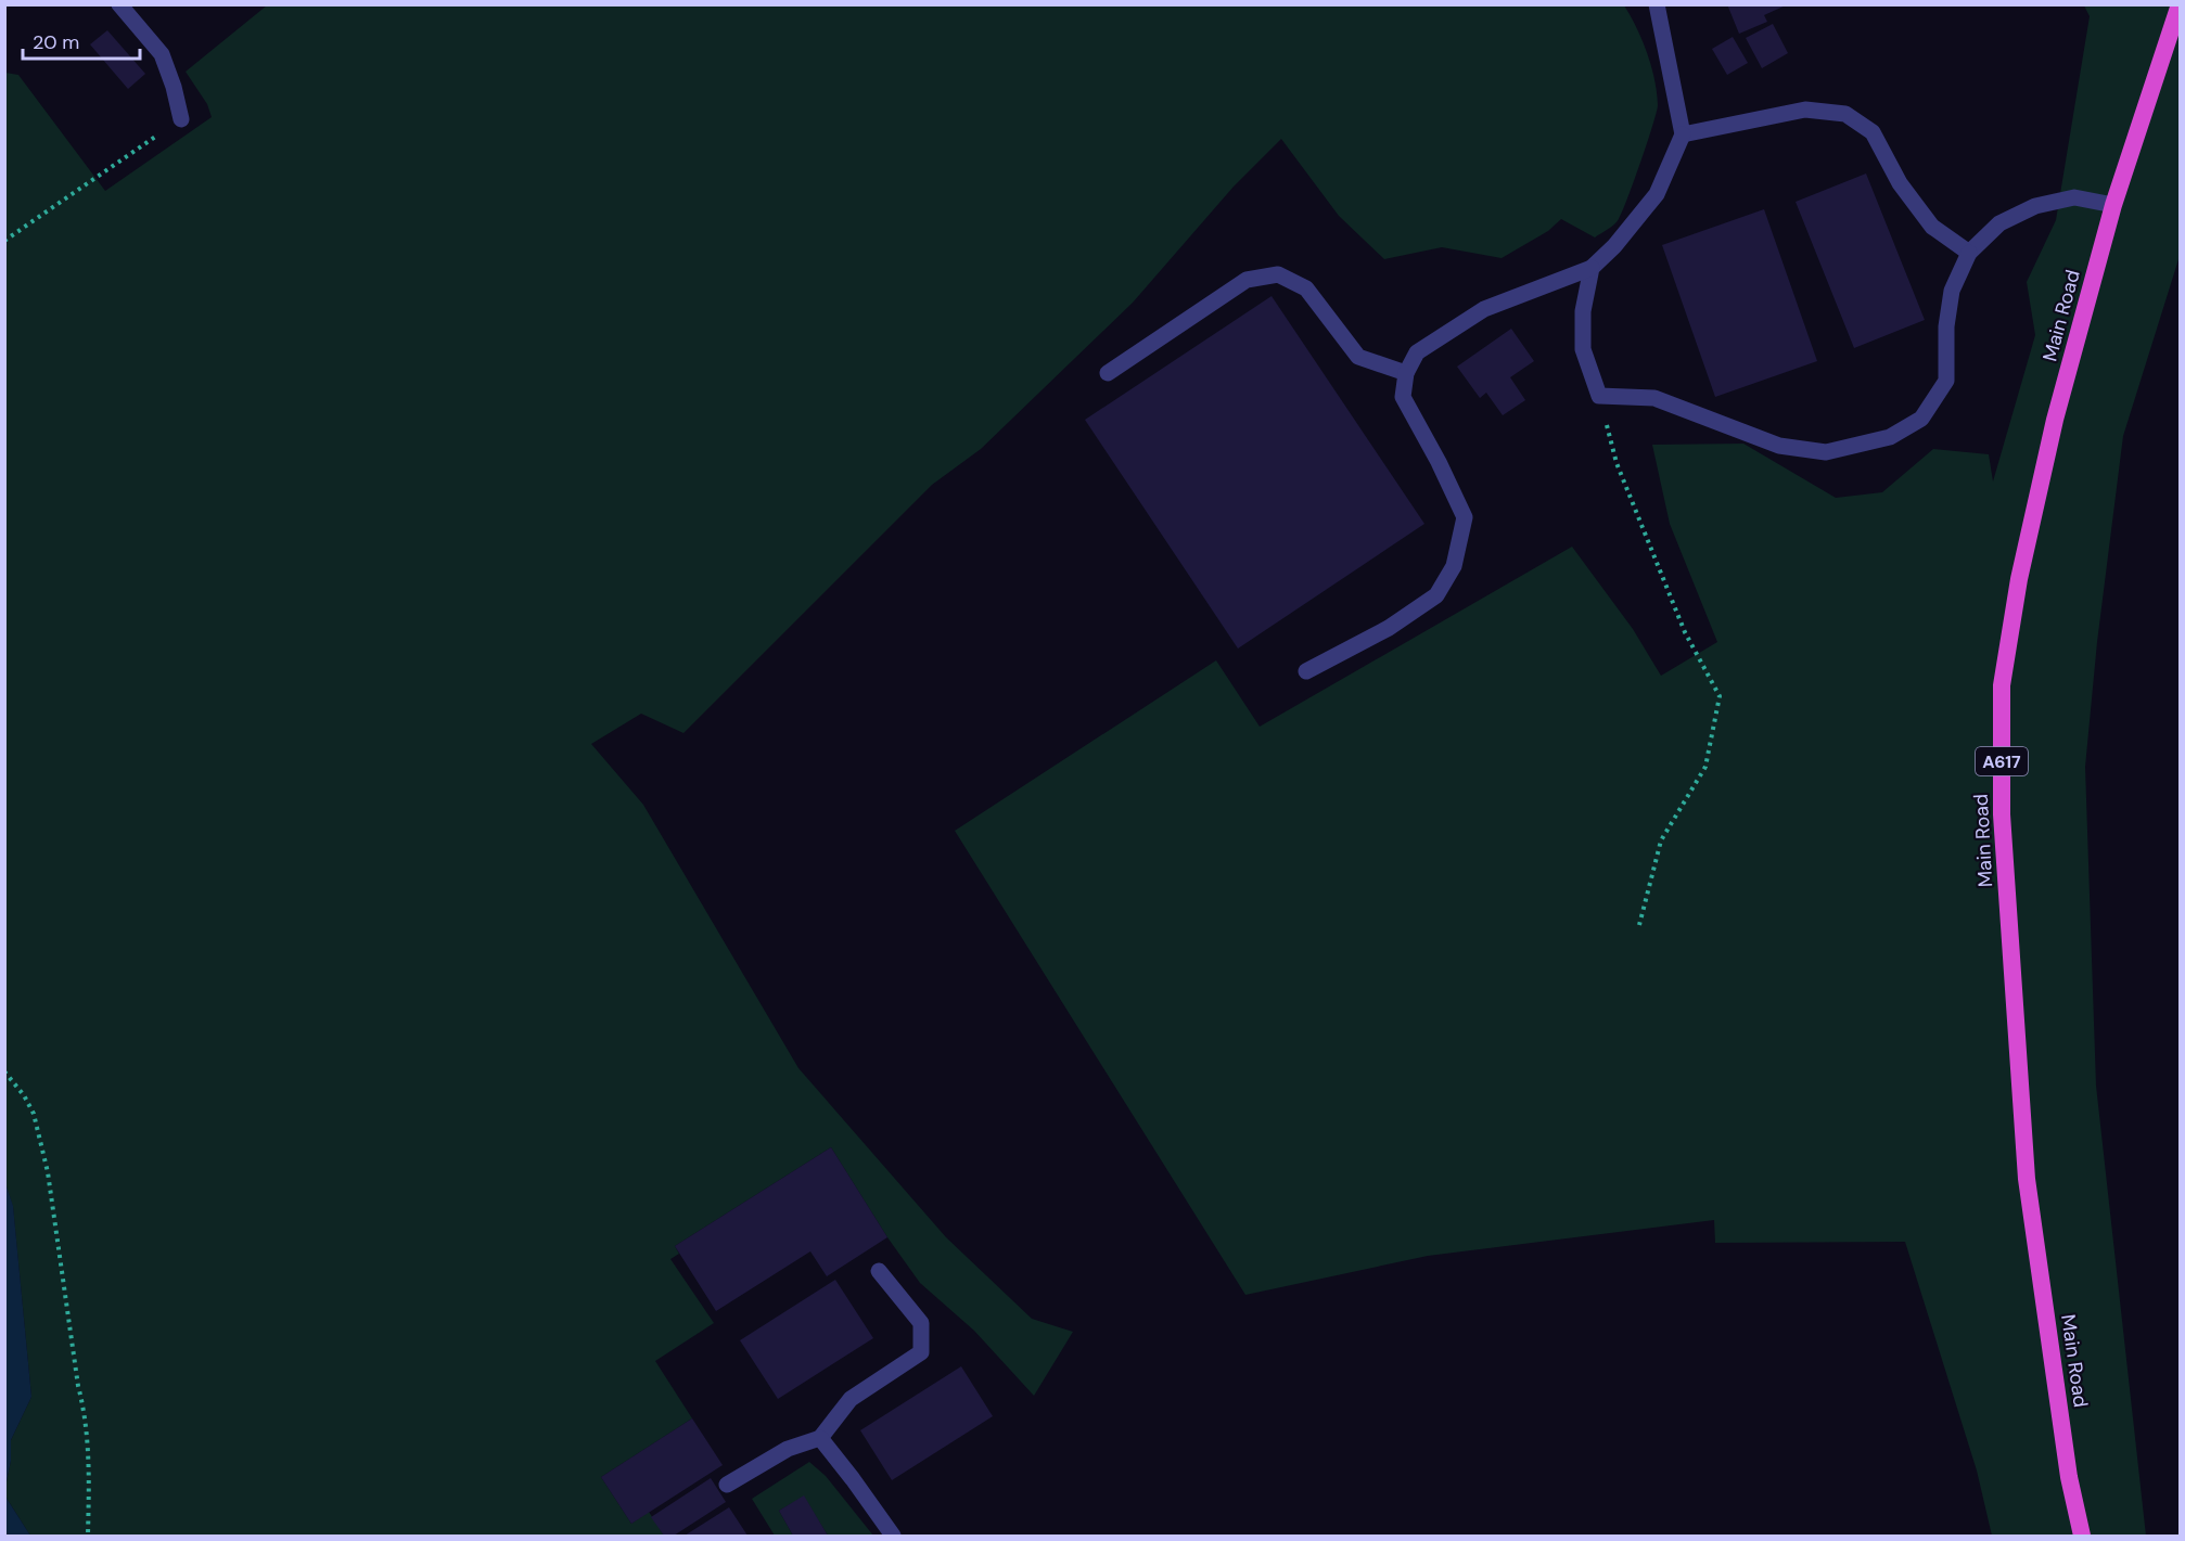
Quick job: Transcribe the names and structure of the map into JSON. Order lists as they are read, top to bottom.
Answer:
{
  "streets": {
    "highway": ["Main Road", "A617"]
  },
  "scale_bar": "20 m"
}
